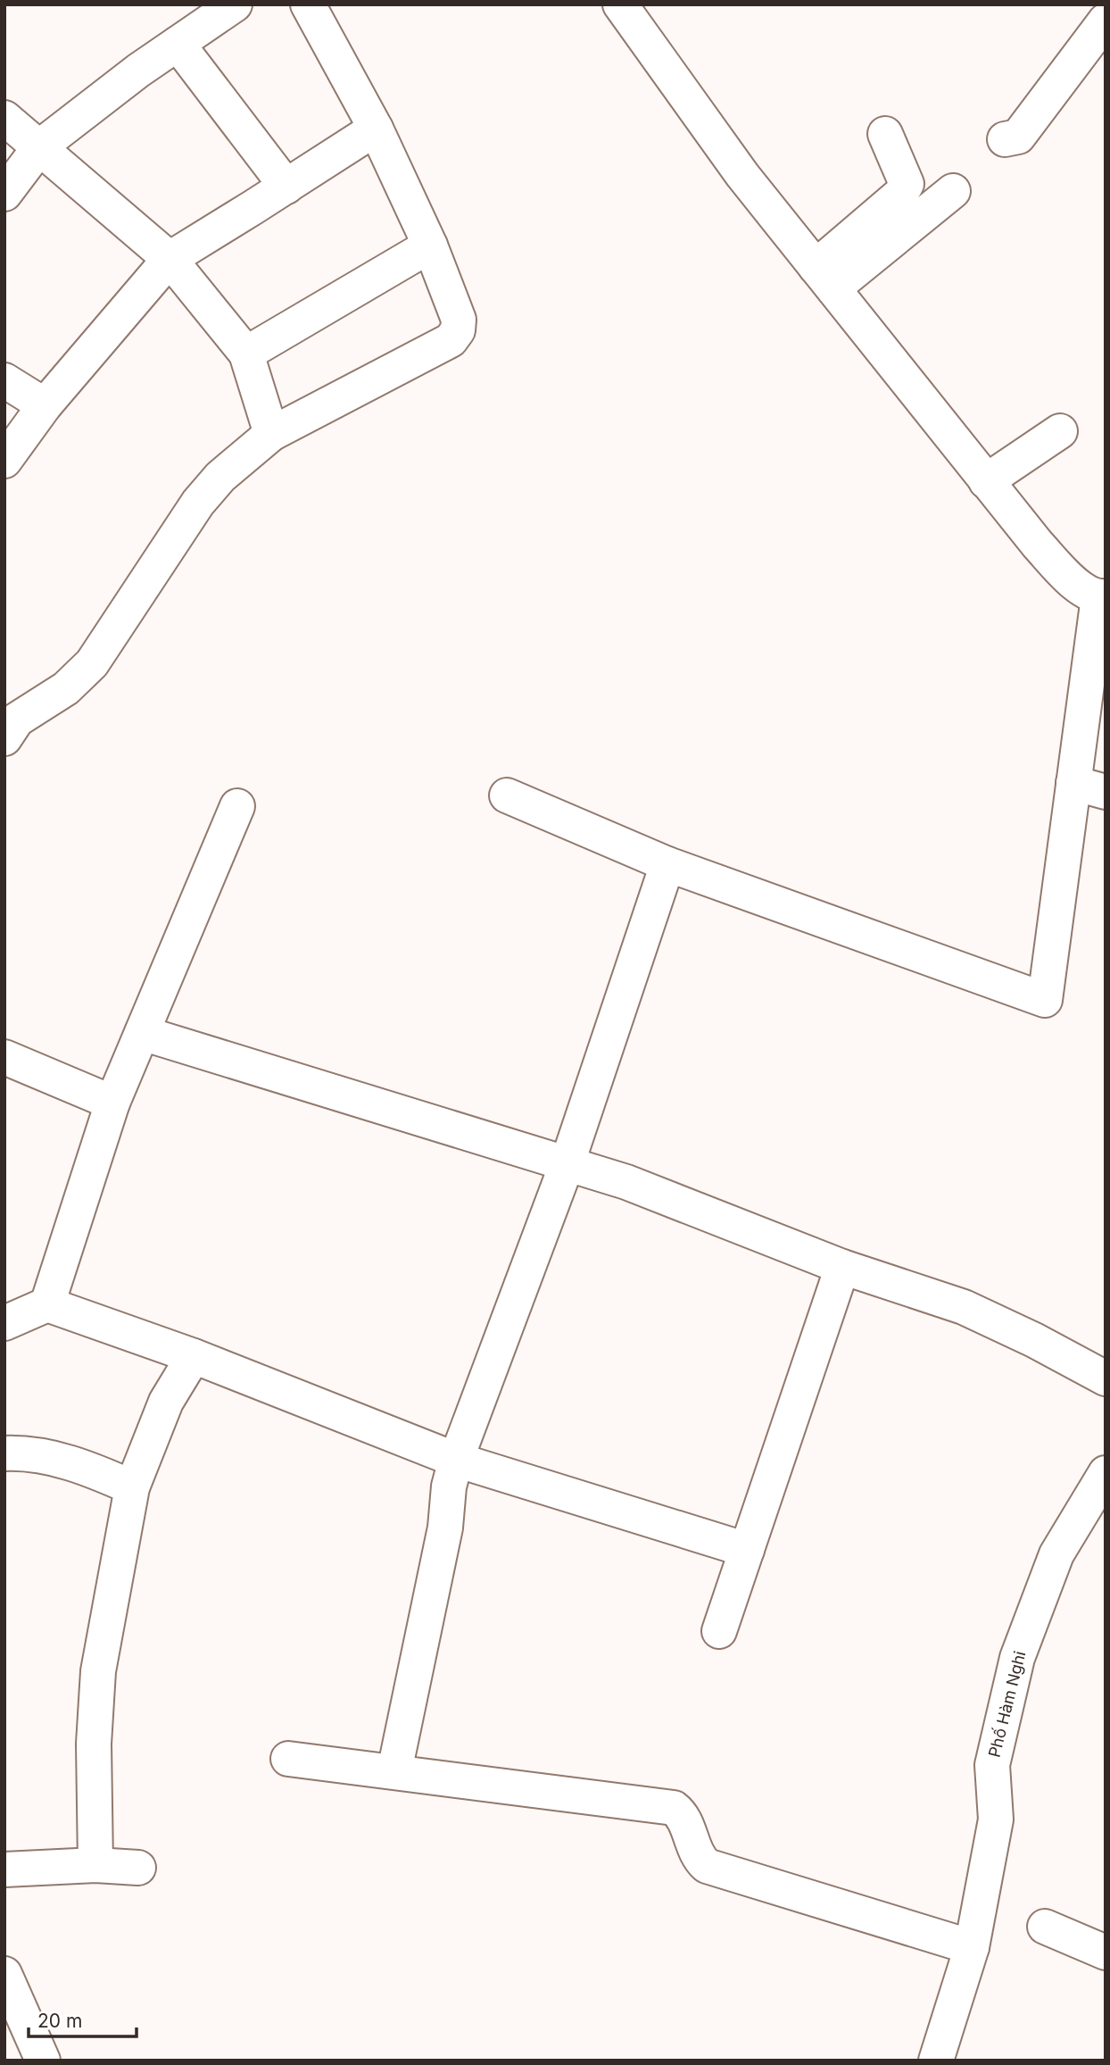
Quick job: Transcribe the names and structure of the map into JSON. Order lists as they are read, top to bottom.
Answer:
{
  "streets": {
    "street": ["Phố Hàm Nghi"]
  },
  "scale_bar": "20 m"
}
